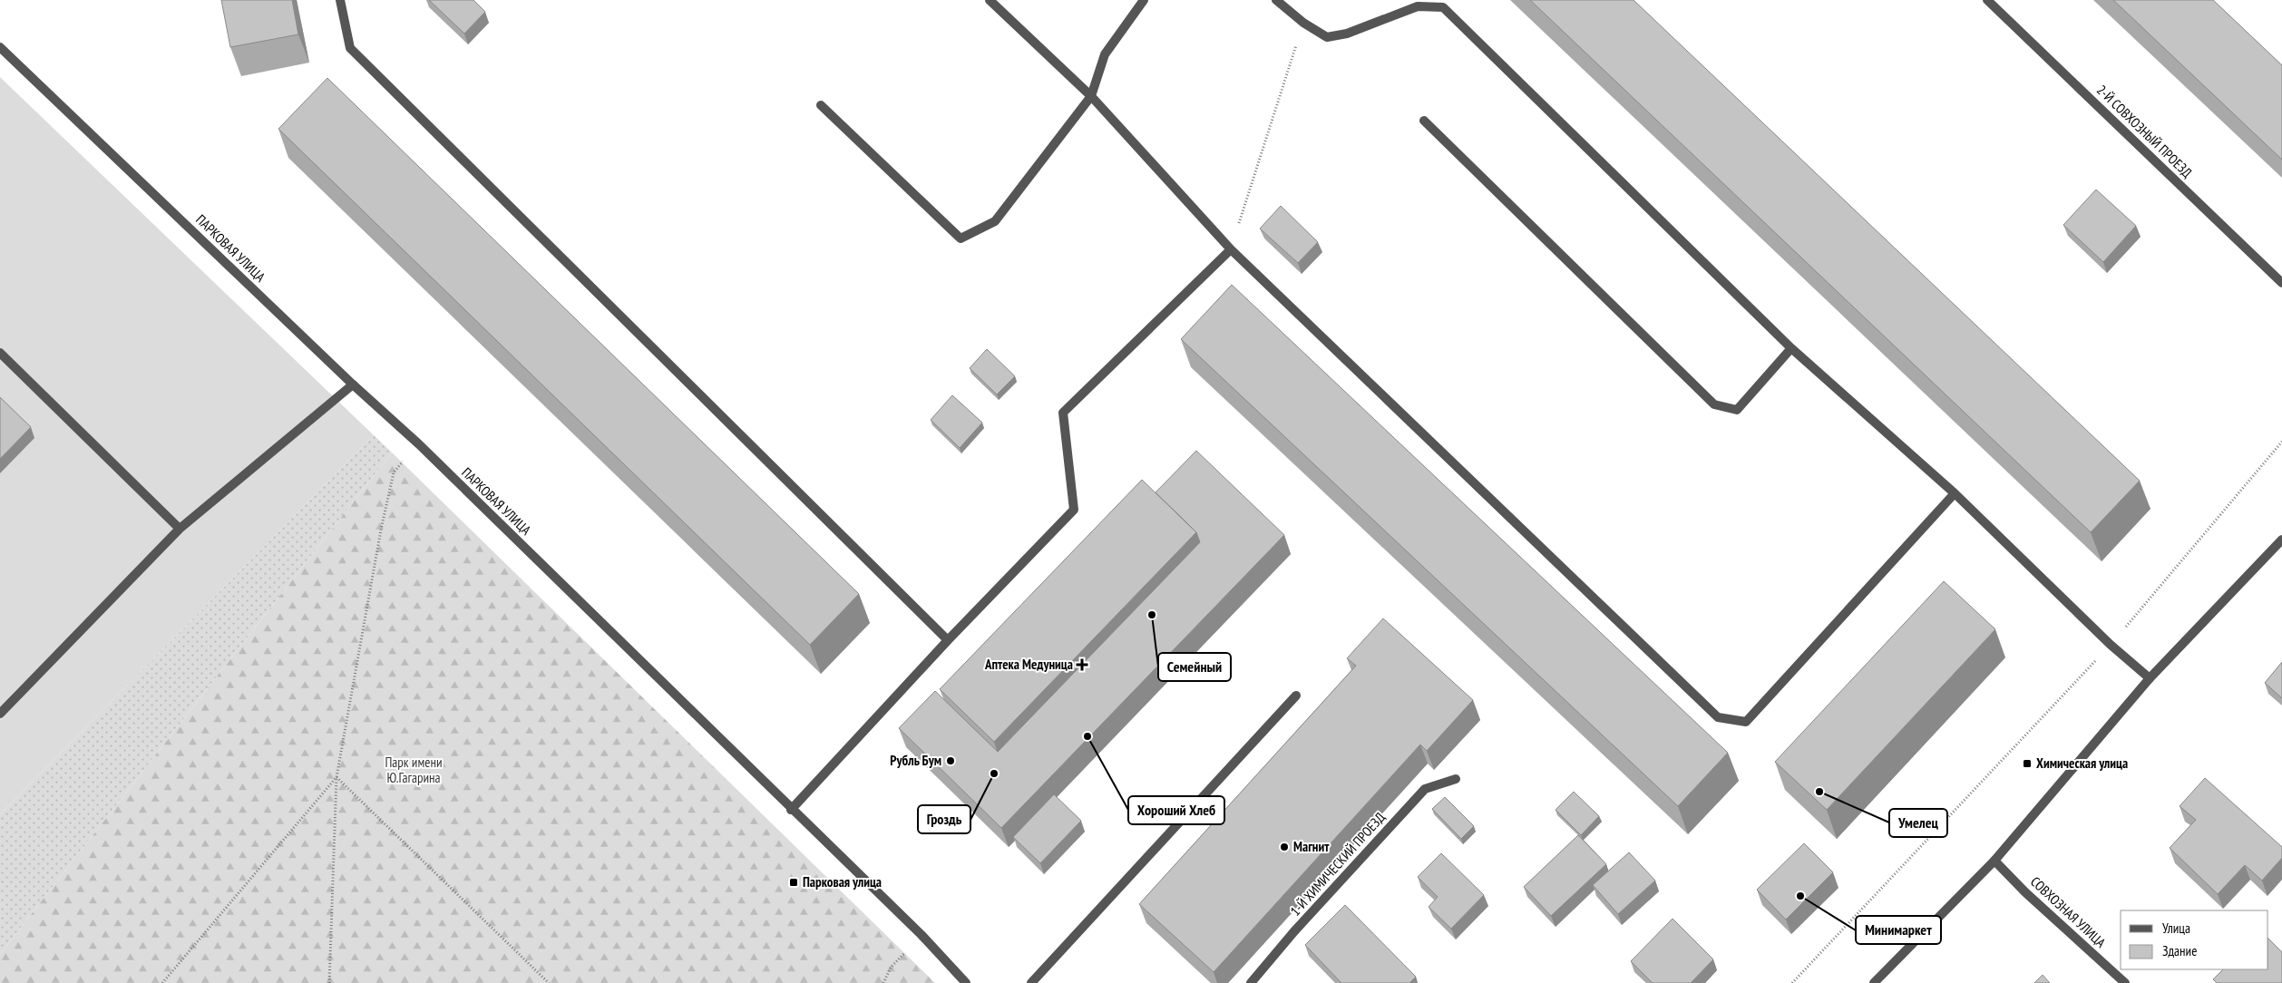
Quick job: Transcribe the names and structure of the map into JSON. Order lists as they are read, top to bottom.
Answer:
{
  "streets": {
    "street": [
      "2-Й СОВХОЗНЫЙ ПРОЕЗД",
      "ПАРКОВАЯ УЛИЦА",
      "1-Й ХИМИЧЕСКИЙ ПРОЕЗД",
      "СОВХОЗНАЯ УЛИЦА"
    ]
  },
  "parks": ["Парк имени Ю.Гагарина"],
  "places": {
    "other": [
      "Семейный",
      "Хороший Хлеб",
      "Рубль Бум",
      "Гроздь",
      "Умелец",
      "Магнит",
      "Минимаркет"
    ],
    "health": ["Аптека Медуница"],
    "transit": ["Химическая улица", "Парковая улица"]
  },
  "legend": ["Улица", "Здание"]
}
